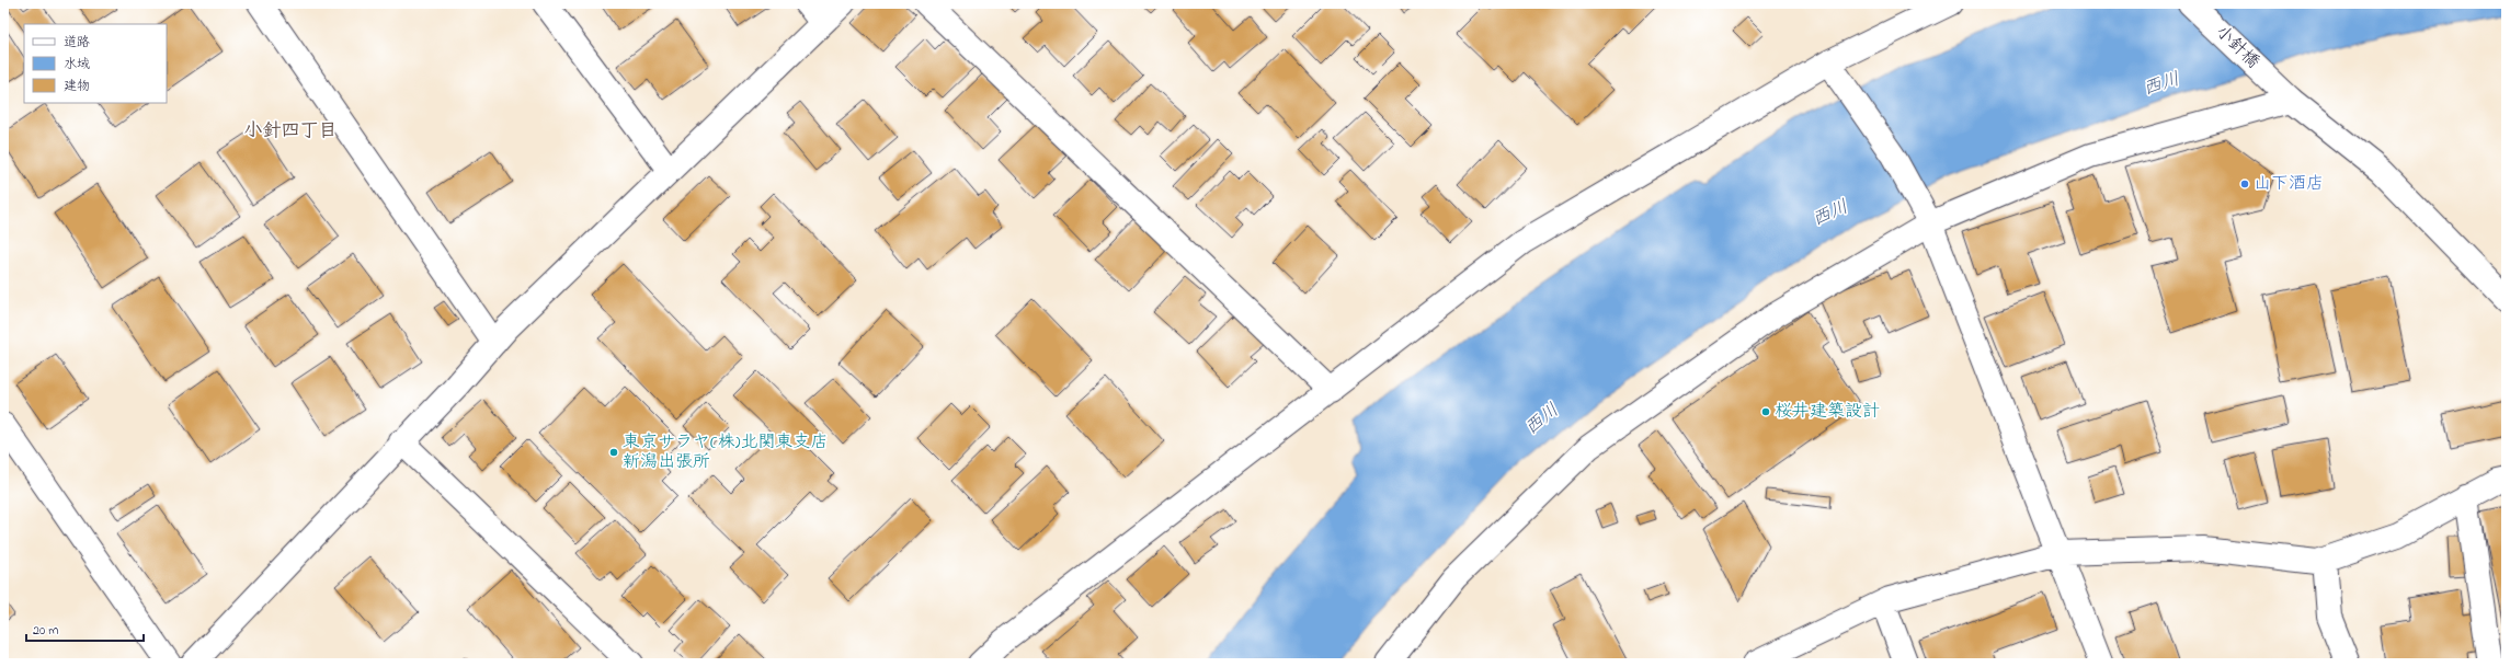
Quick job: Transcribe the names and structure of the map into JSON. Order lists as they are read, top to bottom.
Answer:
{
  "streets": {
    "street": ["小針橋"]
  },
  "districts": ["小針四丁目"],
  "water": ["西川"],
  "places": ["山下酒店", "桜井建築設計", "東京サラヤ(株)北関東支店 新潟出張所"],
  "legend": ["道路", "水域", "建物"],
  "scale_bar": "20 m"
}
